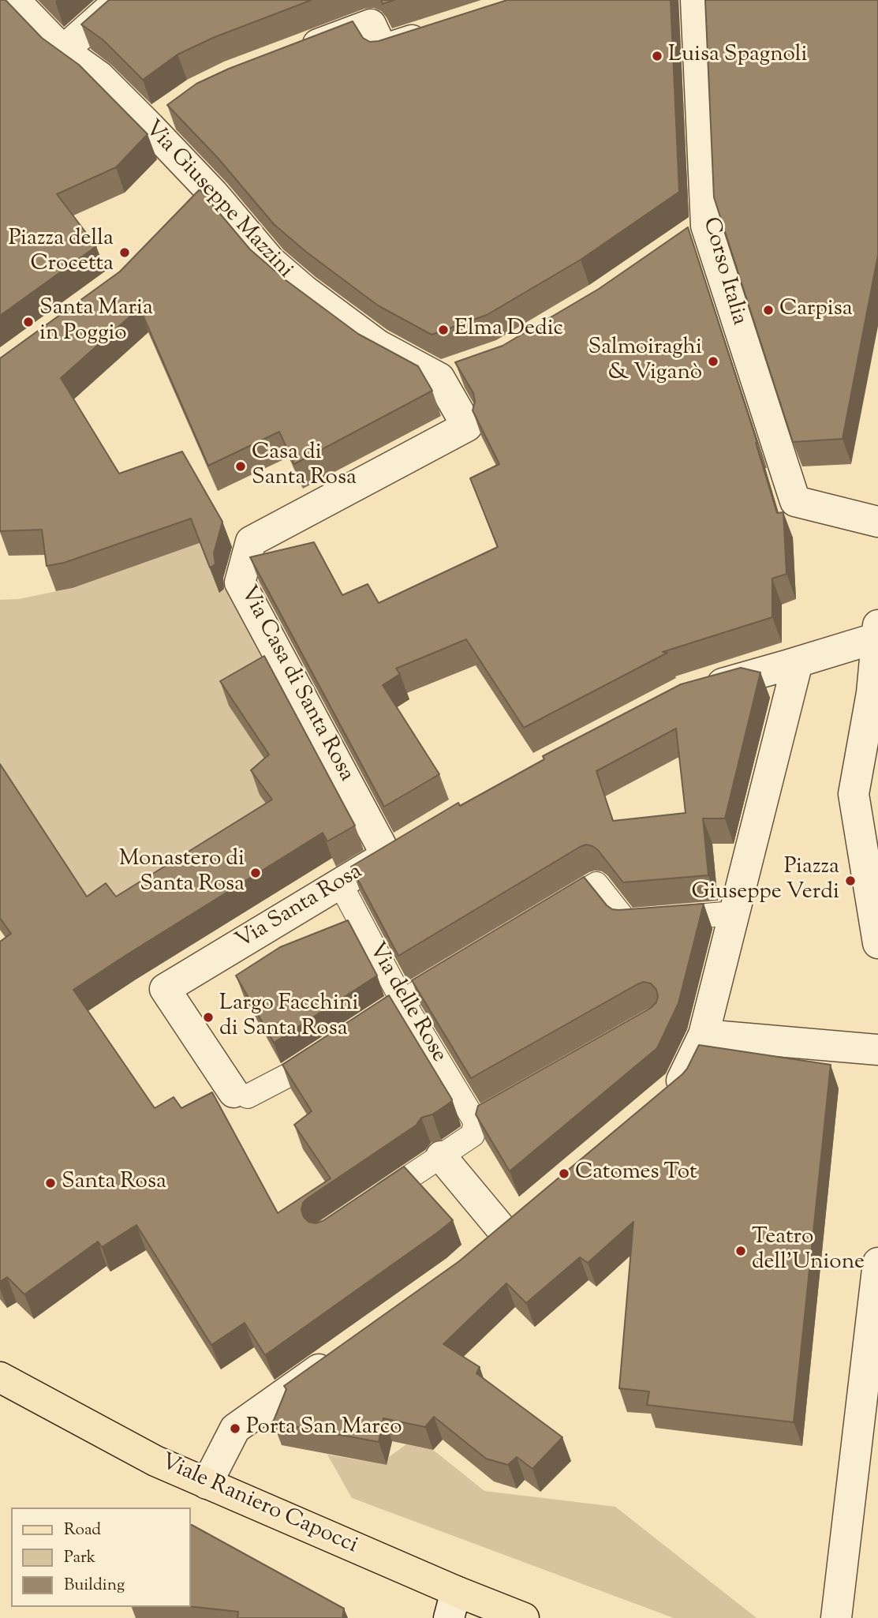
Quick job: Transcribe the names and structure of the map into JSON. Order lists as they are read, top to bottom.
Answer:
{
  "streets": {
    "main road": ["Viale Raniero Capocci"],
    "street": [
      "Via Giuseppe Mazzini",
      "Corso Italia",
      "Via Casa di Santa Rosa",
      "Via Santa Rosa"
    ],
    "lane": ["Via delle Rose"]
  },
  "crossings": [
    ["Via Giuseppe Mazzini", "Via Casa di Santa Rosa"],
    ["Via Casa di Santa Rosa", "Via Santa Rosa"],
    ["Via Santa Rosa", "Via delle Rose"]
  ],
  "places": [
    "Luisa Spagnoli",
    "Piazza della Crocetta",
    "Carpisa",
    "Santa Maria in Poggio",
    "Elma Dedic",
    "Salmoiraghi & Viganò",
    "Casa di Santa Rosa",
    "Monastero di Santa Rosa",
    "Piazza Giuseppe Verdi",
    "Largo Facchini di Santa Rosa",
    "Catomes Tot",
    "Santa Rosa",
    "Teatro dell'Unione",
    "Porta San Marco"
  ],
  "legend": ["Road", "Park", "Building"]
}
